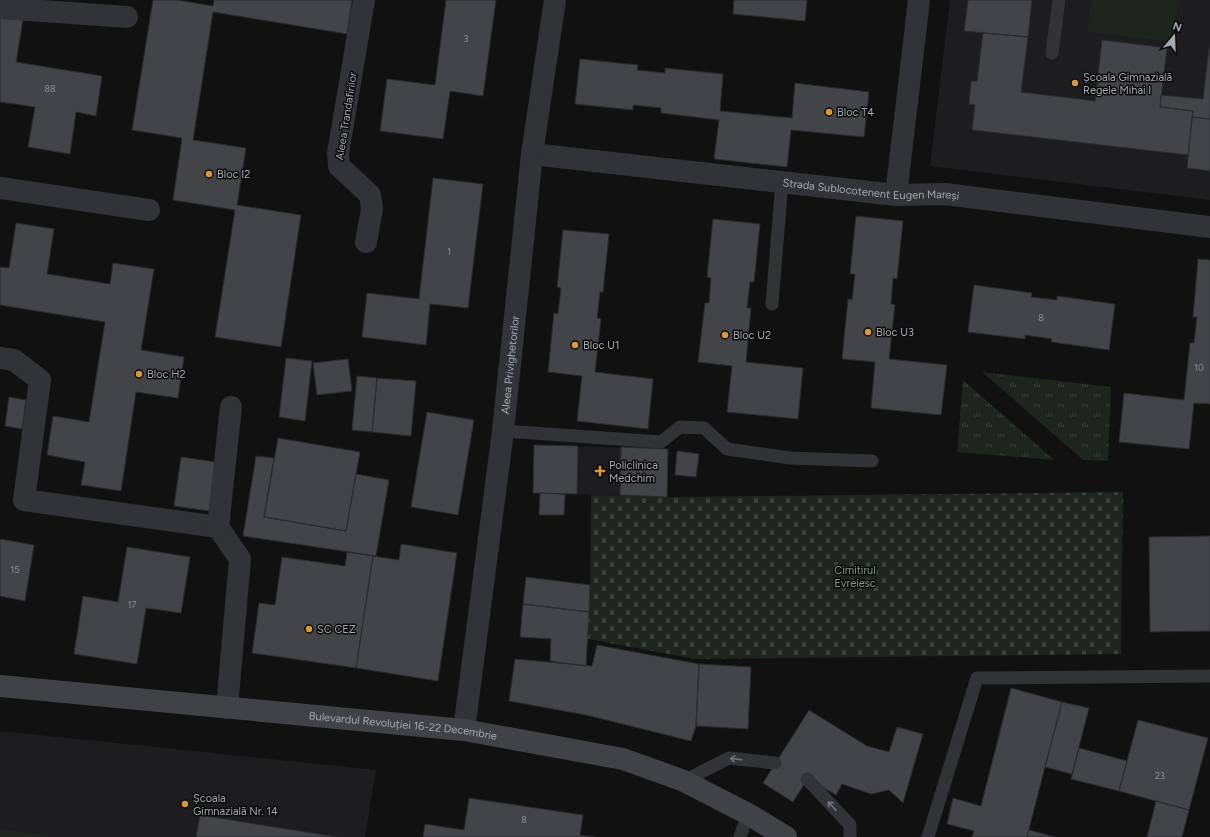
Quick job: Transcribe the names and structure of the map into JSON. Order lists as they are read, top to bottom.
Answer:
{
  "streets": {
    "street": [
      "Aleea Trandafirilor",
      "Strada Sublocotenent Eugen Mareși",
      "Aleea Privighetorilor",
      "Bulevardul Revoluției 16-22 Decembrie"
    ]
  },
  "crossings": [
    ["Strada Sublocotenent Eugen Mareși", "Aleea Privighetorilor"],
    ["Aleea Privighetorilor", "Bulevardul Revoluției 16-22 Decembrie"]
  ],
  "parks": ["Cimitirul Evreiesc"],
  "places": {
    "other": [
      "Școala Gimnazială Regele Mihai I",
      "Bloc T4",
      "Bloc I2",
      "Bloc U3",
      "Bloc U2",
      "Bloc U1",
      "Bloc H2",
      "SC CEZ",
      "Școala Gimnazială Nr. 14"
    ],
    "health": ["Policlinica Medchim"]
  },
  "house_numbers": [
    "3",
    "88",
    "1",
    "8",
    "10",
    "15",
    "17",
    "23",
    "8"
  ],
  "north": "top"
}
